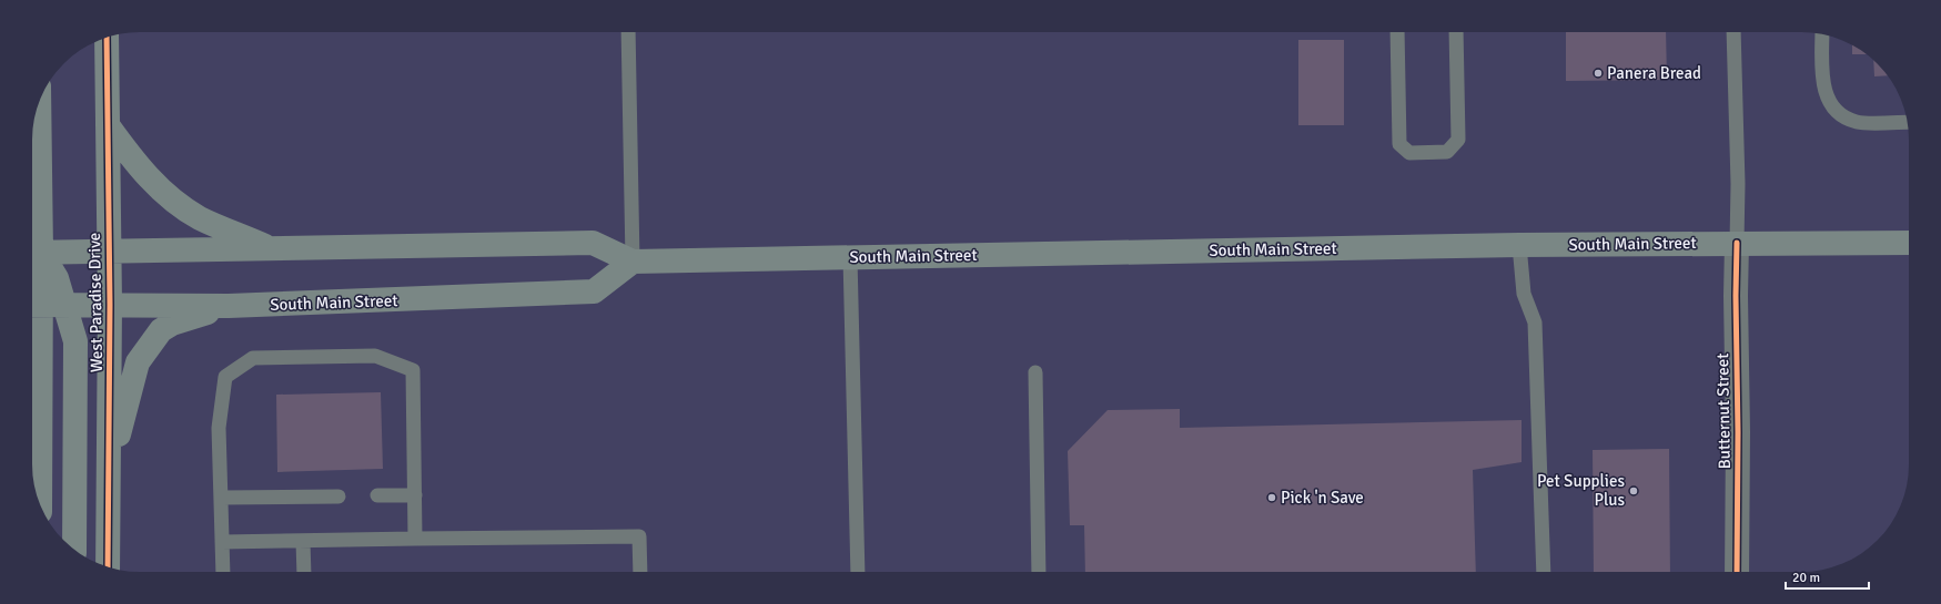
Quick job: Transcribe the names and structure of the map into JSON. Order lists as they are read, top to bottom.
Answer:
{
  "streets": {
    "main road": ["South Main Street", "West Paradise Drive"],
    "street": ["Butternut Street"]
  },
  "crossings": [
    ["South Main Street", "West Paradise Drive"],
    ["South Main Street", "Butternut Street"]
  ],
  "places": ["Panera Bread", "Pet Supplies Plus", "Pick 'n Save"],
  "scale_bar": "20 m"
}
